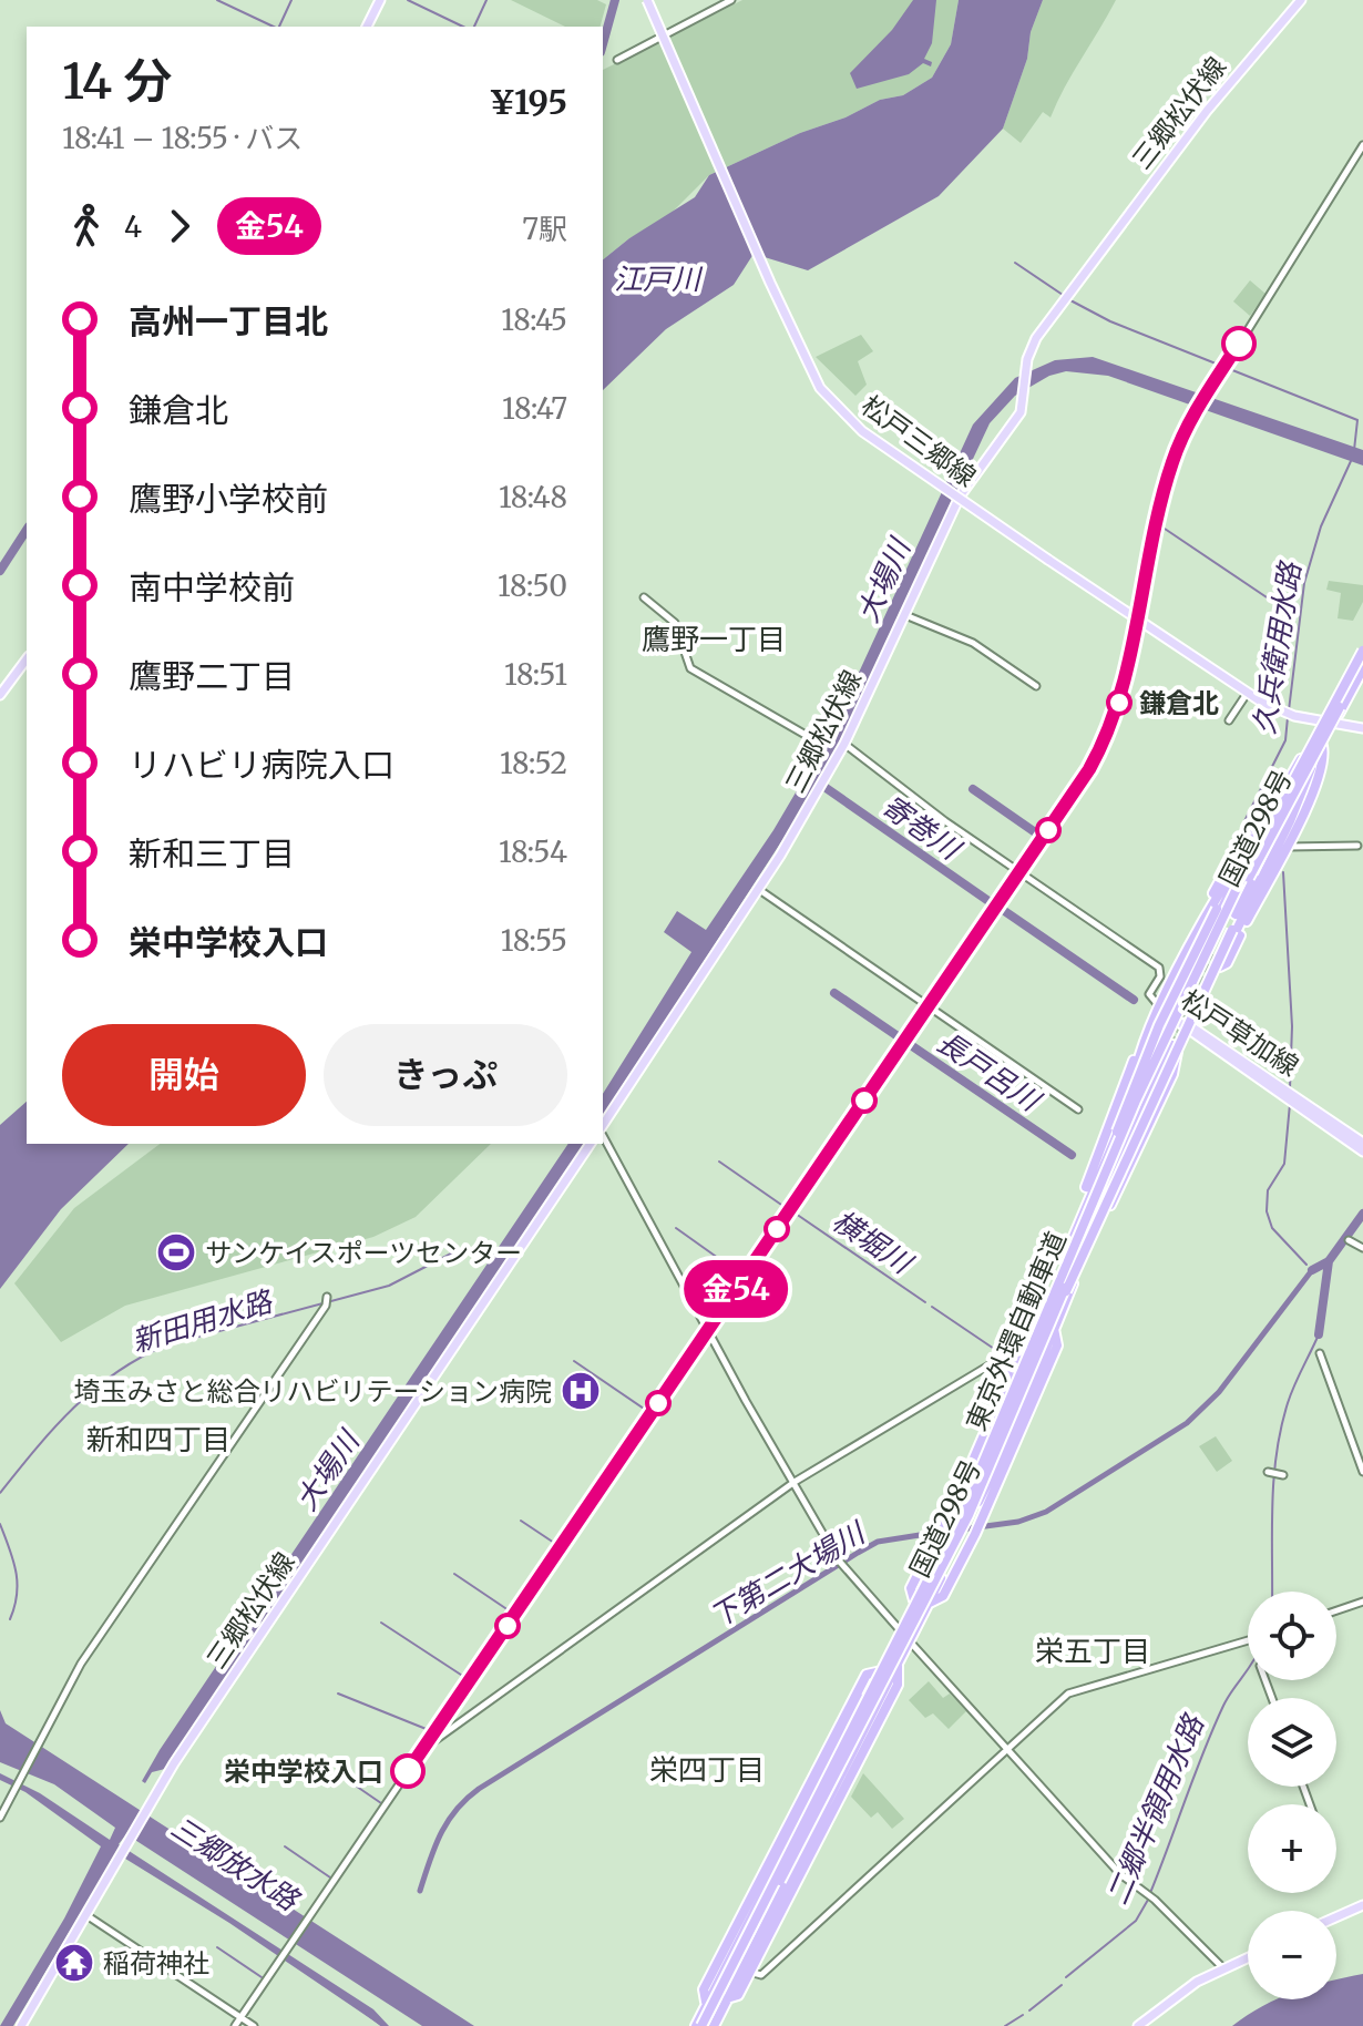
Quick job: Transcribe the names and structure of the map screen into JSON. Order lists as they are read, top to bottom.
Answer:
{
  "streets": {
    "highway": ["国道298号", "東京外環自動車道"],
    "main road": ["三郷松伏線", "松戸三郷線", "松戸草加線"]
  },
  "crossings": [
    ["松戸三郷線", "国道298号"],
    ["国道298号", "松戸草加線"],
    ["国道298号", "東京外環自動車道"]
  ],
  "districts": [
    "鷹野一丁目",
    "新和四丁目",
    "栄五丁目",
    "栄四丁目"
  ],
  "water": [
    "江戸川",
    "大場川",
    "久兵衛用水路",
    "寄巻川",
    "長戸呂川",
    "横堀川",
    "新田用水路",
    "下第二大場川",
    "二郷半領用水路",
    "三郷放水路"
  ],
  "places": {
    "other": ["鎌倉北", "栄中学校入口"],
    "sports": ["サンケイスポーツセンター"],
    "hospital": ["埼玉みさと総合リハビリテーション病院"],
    "temple": ["稲荷神社"]
  },
  "lines": ["bus line 金54"],
  "page": {
    "on_map": "金54",
    "heading": ["14 分", "18:41 – 18:55 · バス", "¥195"],
    "legs": ["4", "金54", "7駅"],
    "list": [
      {
        "name": "高州一丁目北",
        "value": "18:45"
      },
      {
        "name": "鎌倉北",
        "value": "18:47"
      },
      {
        "name": "鷹野小学校前",
        "value": "18:48"
      },
      {
        "name": "南中学校前",
        "value": "18:50"
      },
      {
        "name": "鷹野二丁目",
        "value": "18:51"
      },
      {
        "name": "リハビリ病院入口",
        "value": "18:52"
      },
      {
        "name": "新和三丁目",
        "value": "18:54"
      },
      {
        "name": "栄中学校入口",
        "value": "18:55"
      }
    ],
    "buttons": ["開始", "きっぷ"],
    "map_buttons": ["+", "−"]
  }
}
